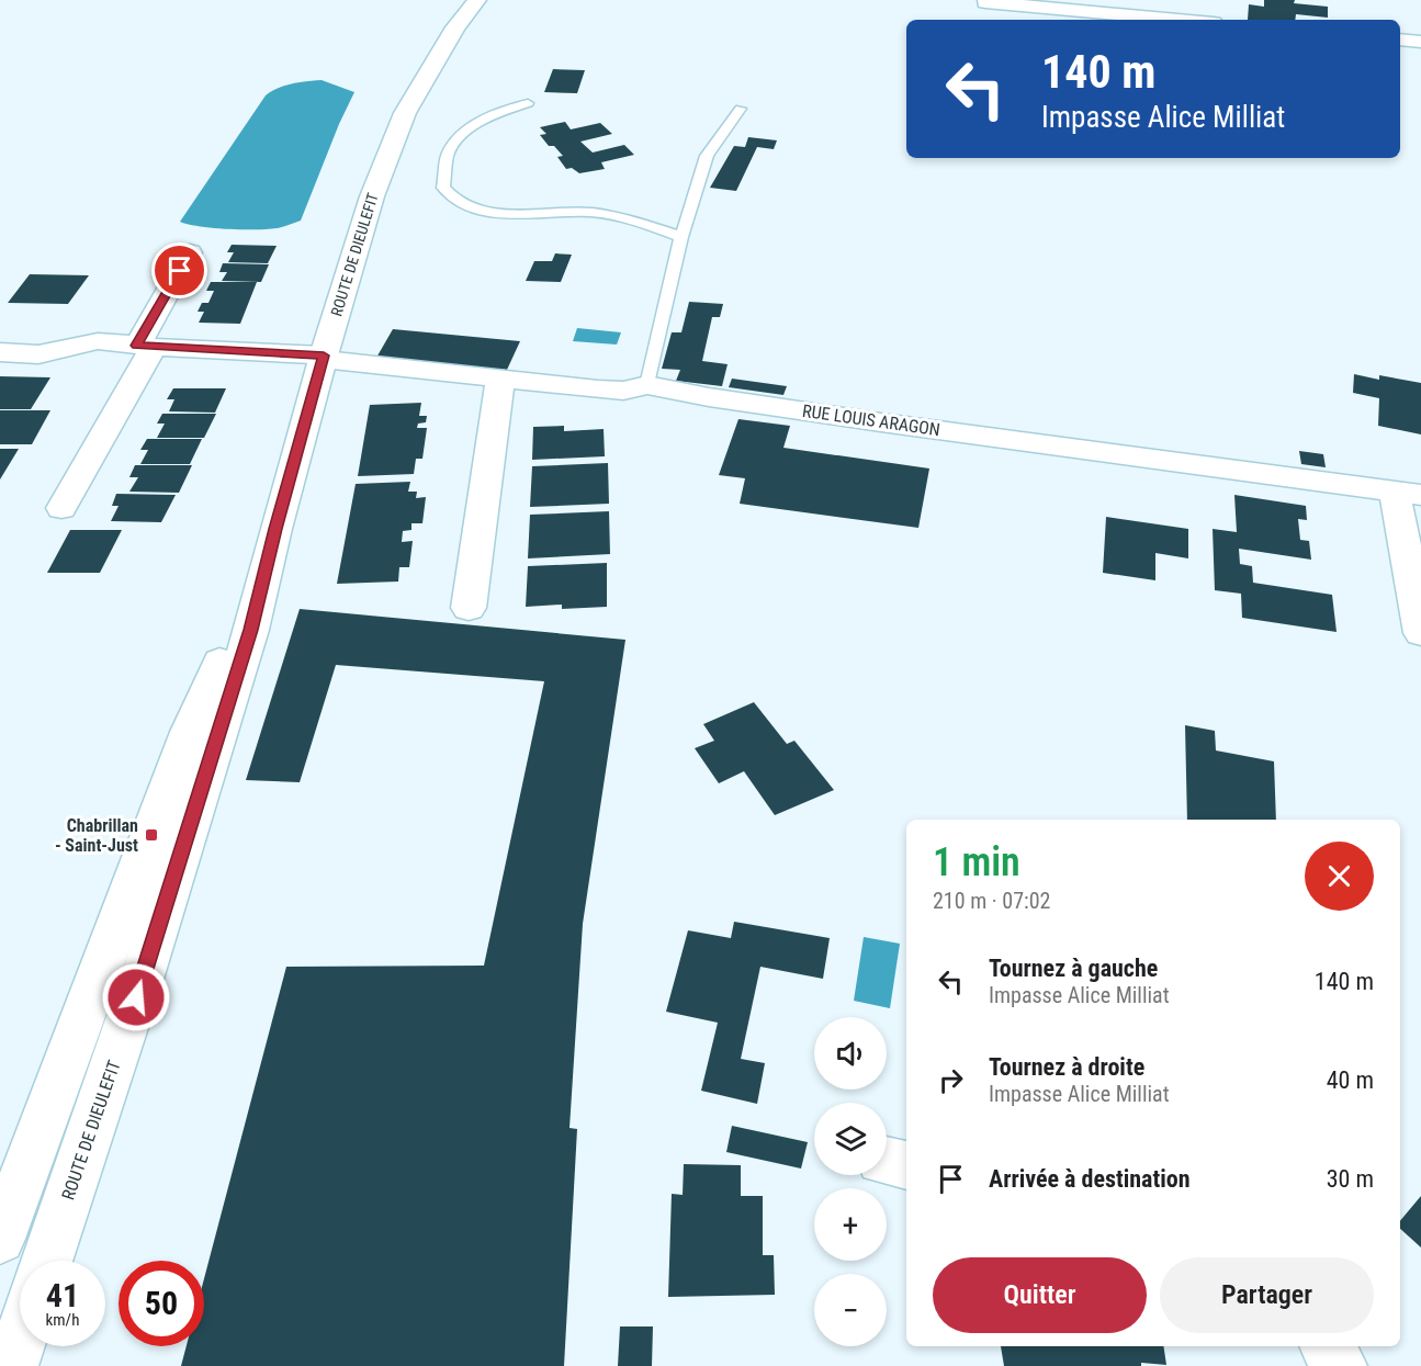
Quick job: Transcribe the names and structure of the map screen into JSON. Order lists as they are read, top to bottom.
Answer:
{
  "streets": {
    "street": ["ROUTE DE DIEULEFIT", "RUE LOUIS ARAGON"]
  },
  "crossings": [
    ["ROUTE DE DIEULEFIT", "RUE LOUIS ARAGON"]
  ],
  "places": {
    "transit": ["Chabrillan - Saint-Just"]
  },
  "page": {
    "turn": ["140 m", "Impasse Alice Milliat"],
    "heading": ["1 min", "210 m · 07:02"],
    "list": [
      {
        "name": "Tournez à gauche",
        "note": "Impasse Alice Milliat",
        "value": "140 m"
      },
      {
        "name": "Tournez à droite",
        "note": "Impasse Alice Milliat",
        "value": "40 m"
      },
      {
        "name": "Arrivée à destination",
        "value": "30 m"
      }
    ],
    "map_buttons": ["+", "−"],
    "buttons": ["Quitter", "Partager"],
    "speed": "41 km/h",
    "limit": "50"
  }
}
